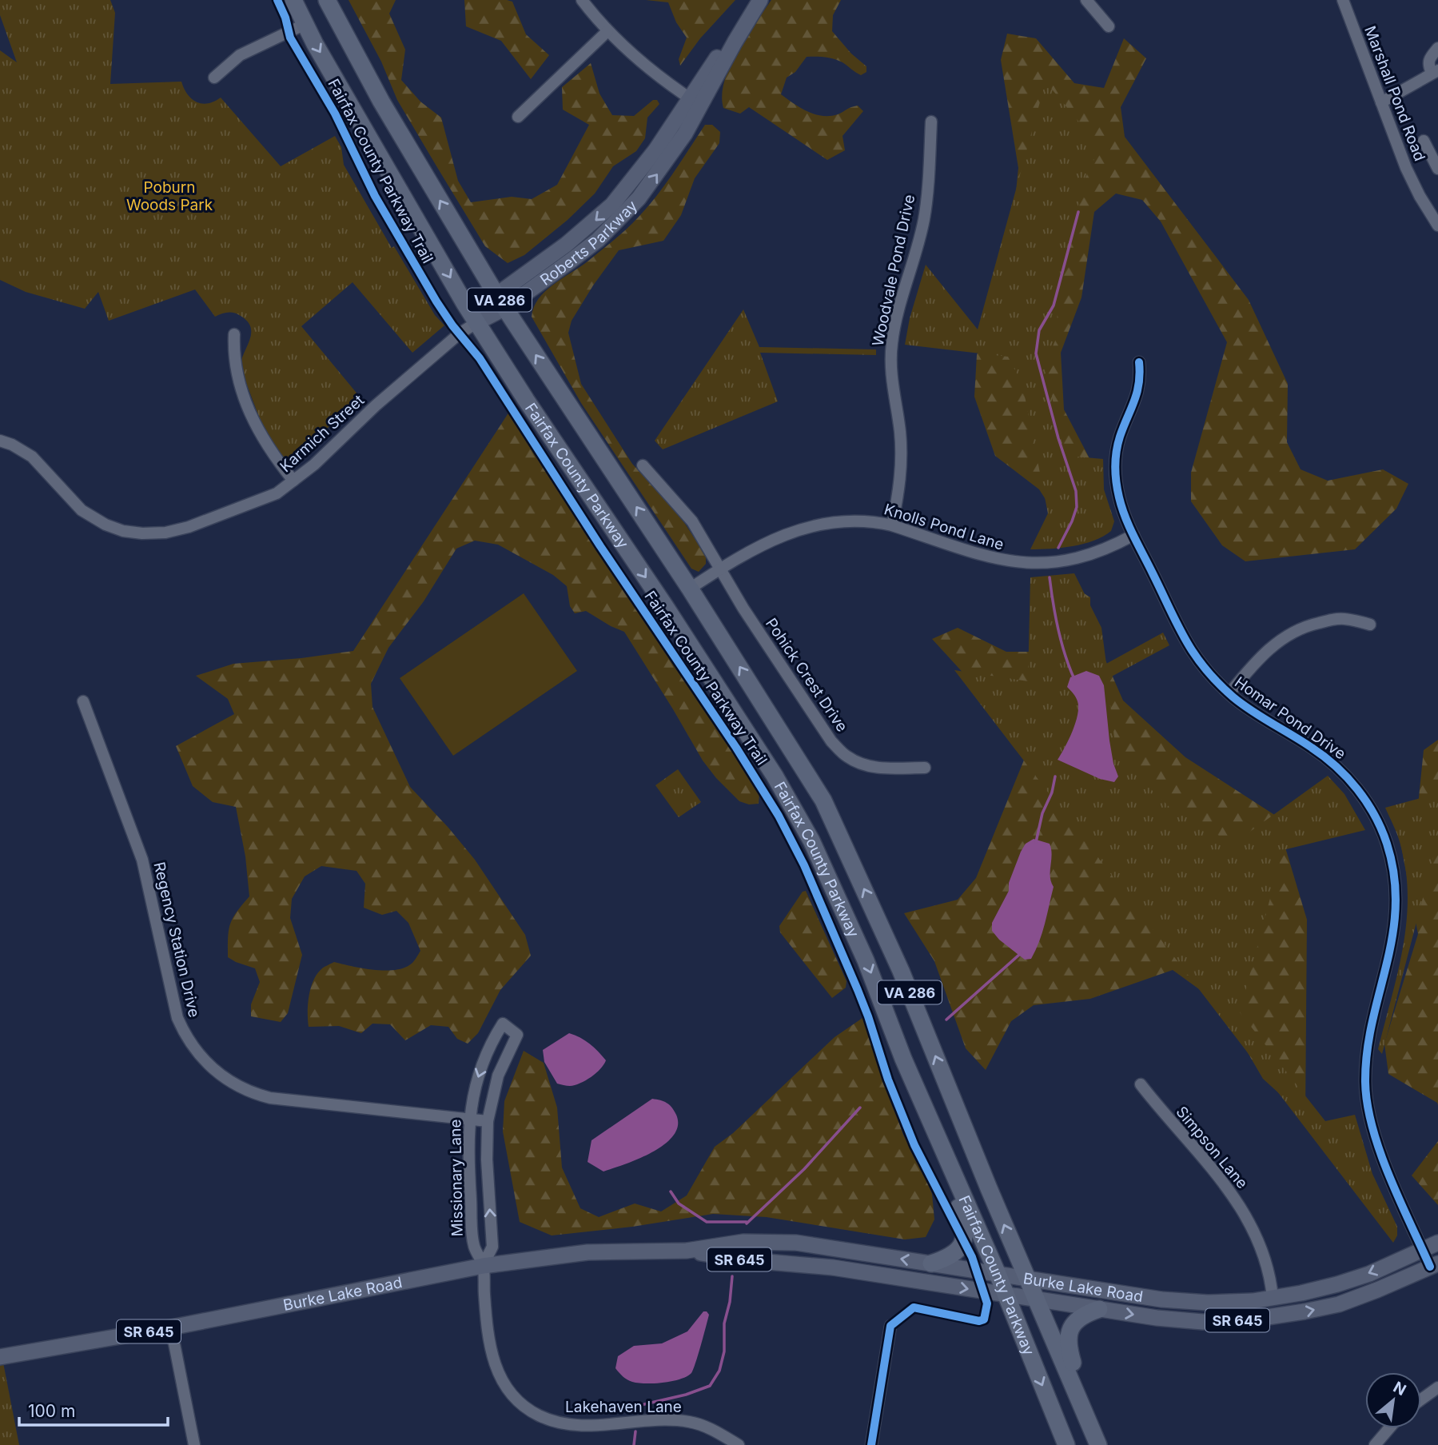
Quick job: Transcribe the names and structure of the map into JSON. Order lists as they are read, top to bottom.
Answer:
{
  "streets": {
    "highway": ["VA 286", "Fairfax County Parkway"],
    "main road": ["Roberts Parkway", "SR 645", "Burke Lake Road"],
    "street": [
      "Marshall Pond Road",
      "Woodvale Pond Drive",
      "Karmich Street",
      "Knolls Pond Lane",
      "Pohick Crest Drive",
      "Homar Pond Drive",
      "Regency Station Drive",
      "Simpson Lane",
      "Missionary Lane",
      "Lakehaven Lane"
    ],
    "cycle path": ["Fairfax County Parkway Trail"]
  },
  "crossings": [
    ["Roberts Parkway", "Karmich Street"],
    ["Roberts Parkway", "Fairfax County Parkway"],
    ["Woodvale Pond Drive", "Knolls Pond Lane"],
    ["Karmich Street", "Fairfax County Parkway"],
    ["Fairfax County Parkway", "Knolls Pond Lane"],
    ["Fairfax County Parkway", "Burke Lake Road"],
    ["Knolls Pond Lane", "Pohick Crest Drive"],
    ["Knolls Pond Lane", "Homar Pond Drive"],
    ["Homar Pond Drive", "Burke Lake Road"],
    ["Regency Station Drive", "Missionary Lane"],
    ["Simpson Lane", "Burke Lake Road"],
    ["Missionary Lane", "Burke Lake Road"],
    ["Missionary Lane", "Lakehaven Lane"],
    ["Burke Lake Road", "Lakehaven Lane"]
  ],
  "parks": ["Poburn Woods Park"],
  "scale_bar": "100 m",
  "north": "top right"
}
